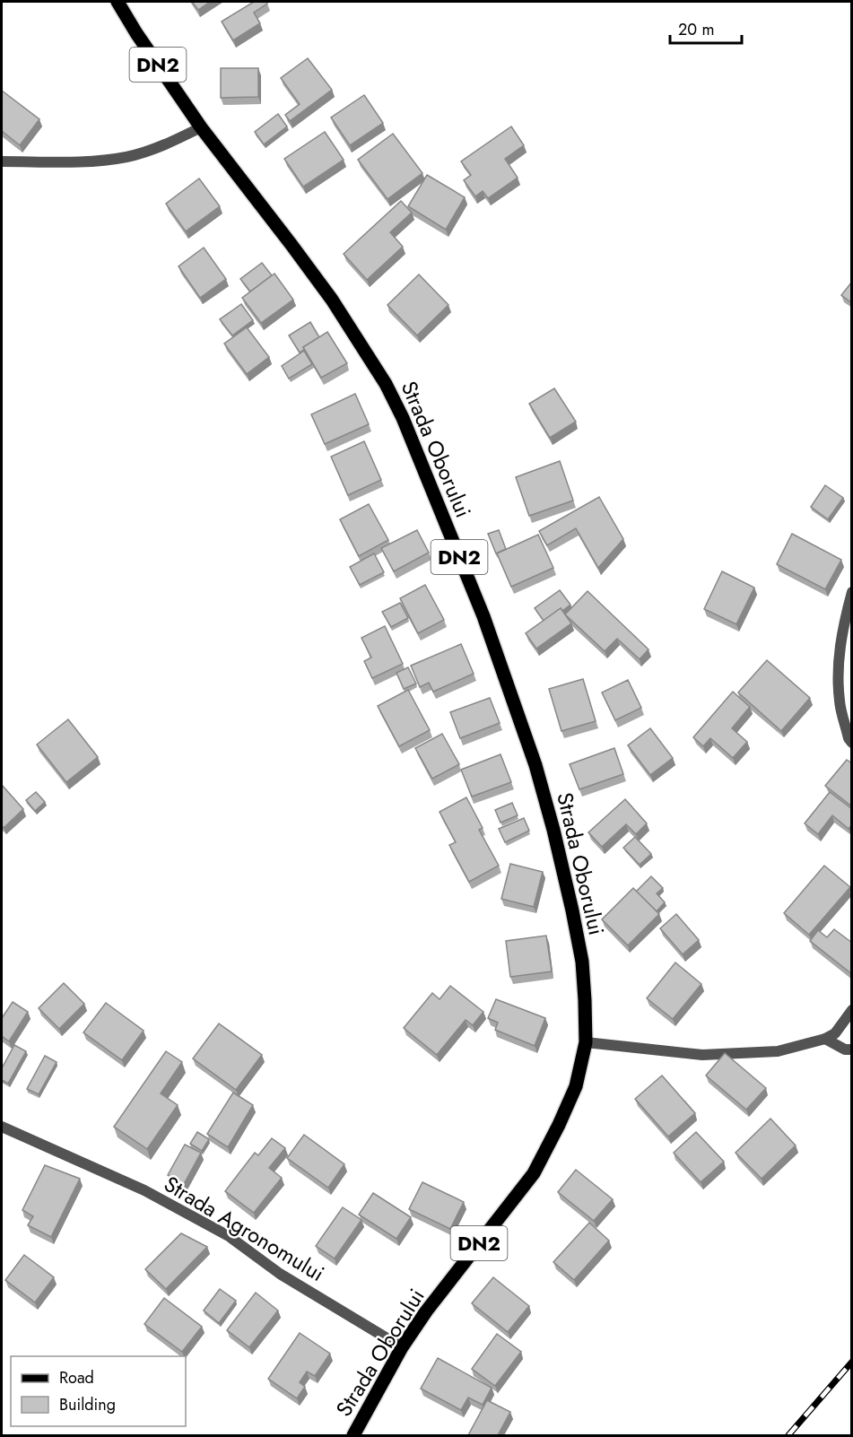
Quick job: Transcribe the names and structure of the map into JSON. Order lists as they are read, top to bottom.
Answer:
{
  "streets": {
    "main road": ["DN2", "Strada Oborului"],
    "street": ["Strada Agronomului"]
  },
  "crossings": [
    ["Strada Oborului", "Strada Agronomului"]
  ],
  "legend": ["Road", "Building"],
  "scale_bar": "20 m"
}
